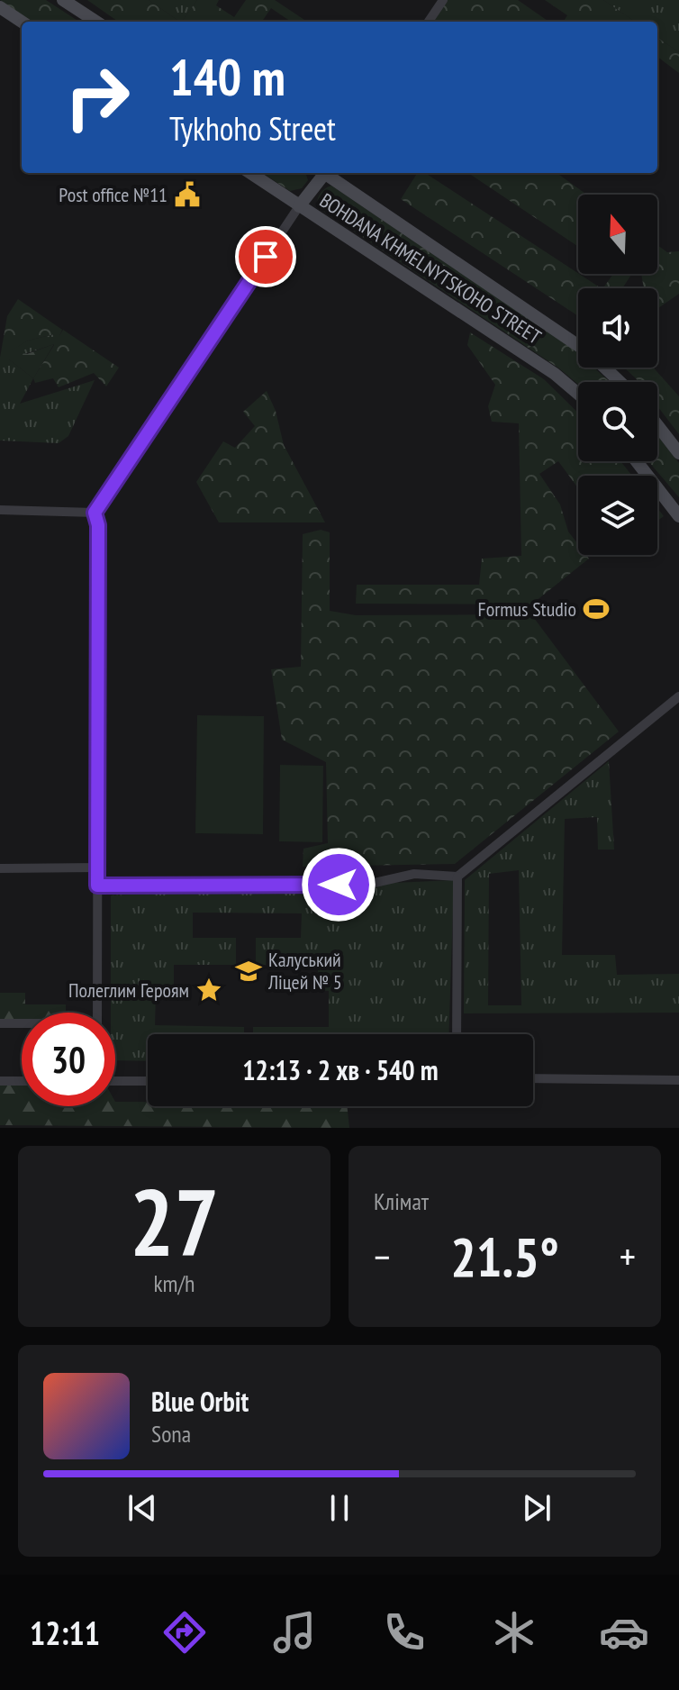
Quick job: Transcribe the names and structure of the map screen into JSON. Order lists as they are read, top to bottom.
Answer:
{
  "streets": {
    "street": ["BOHDANA KHMELNYTSKOHO STREET"]
  },
  "places": {
    "public building": ["Post office №11"],
    "sports": ["Formus Studio"],
    "school or university": ["Калуський Ліцей № 5"],
    "place": ["Полеглим Героям"]
  },
  "north": "top",
  "page": {
    "turn": ["140 m", "Tykhoho Street"],
    "limit": "30",
    "trip": "12:13 · 2 хв · 540 m",
    "tile": [
      ["27", "km/h"],
      "Клімат"
    ],
    "heat": ["−", "21.5°", "+"],
    "song": ["Blue Orbit", "Sona"],
    "tabs": "12:11"
  }
}
